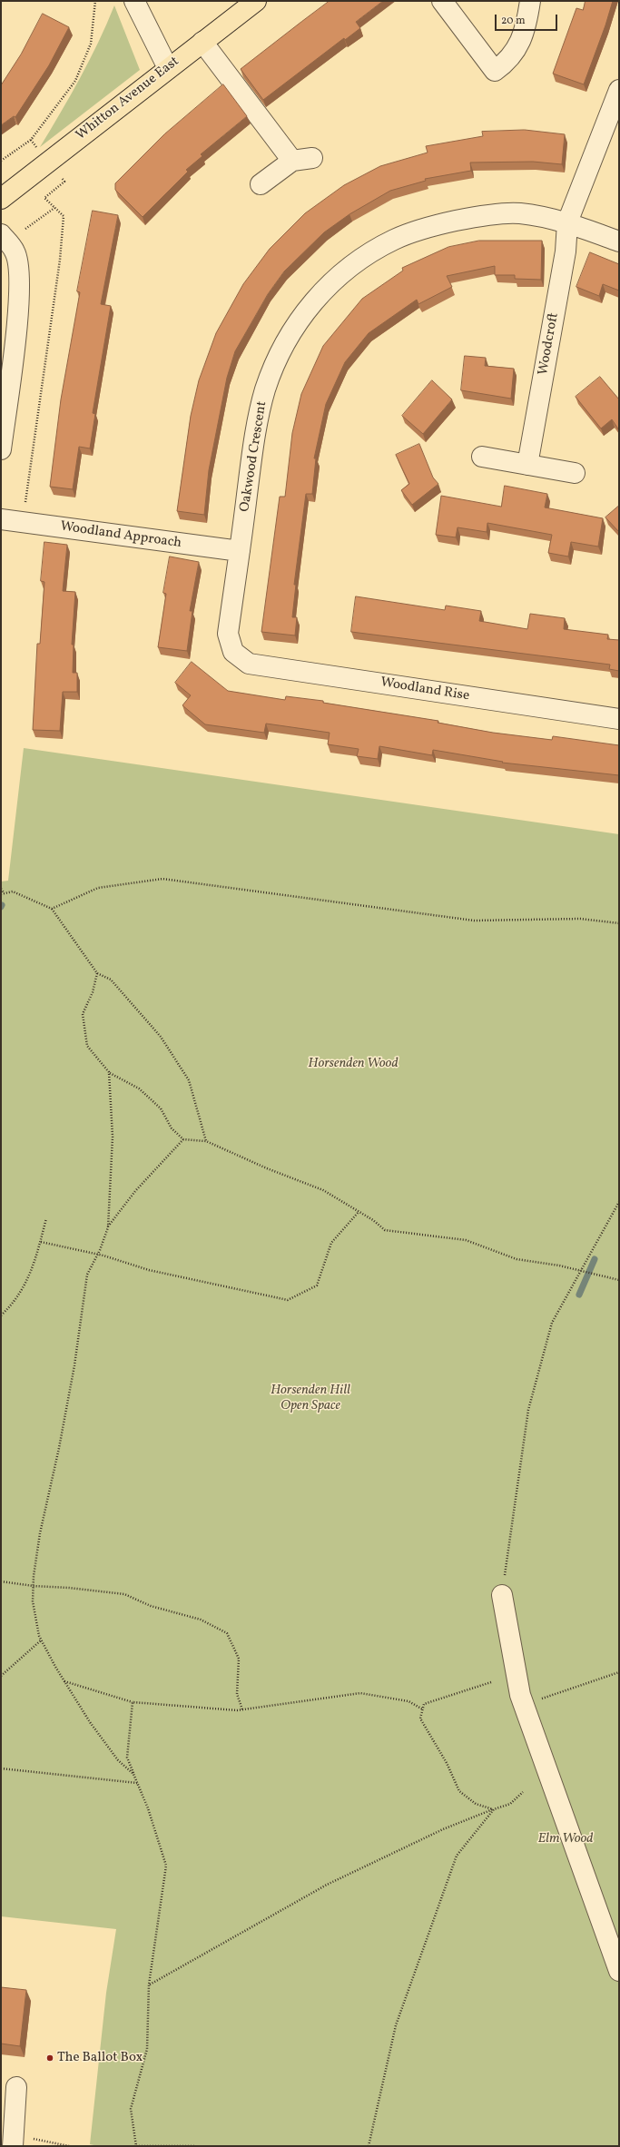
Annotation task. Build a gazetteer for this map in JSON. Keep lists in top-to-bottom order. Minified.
{"streets":{"main road":["Whitton Avenue East"],"street":["Woodcroft","Oakwood Crescent","Woodland Approach","Woodland Rise"]},"crossings":[["Woodcroft","Oakwood Crescent"],["Oakwood Crescent","Woodland Approach"],["Oakwood Crescent","Woodland Rise"]],"parks":["Horsenden Wood","Horsenden Hill Open Space","Elm Wood"],"places":["The Ballot Box"],"scale_bar":"20 m"}
